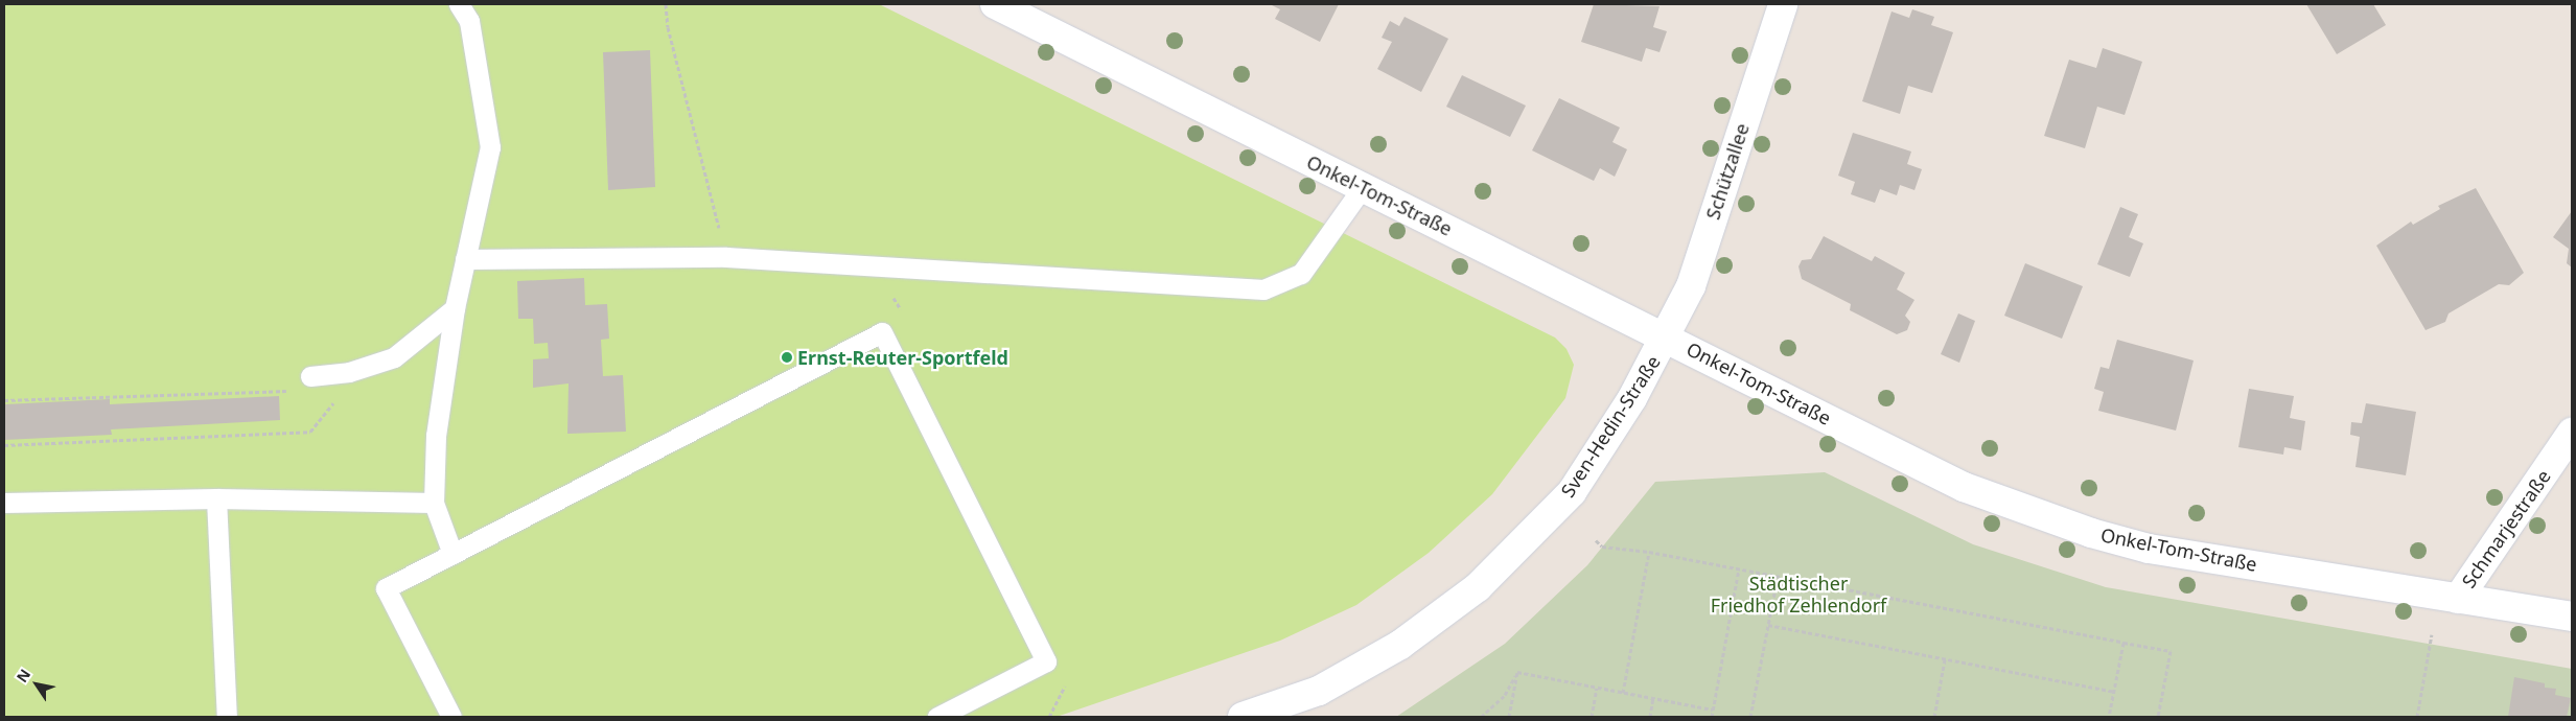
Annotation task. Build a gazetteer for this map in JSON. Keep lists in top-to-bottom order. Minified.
{"streets":{"main road":["Schützallee","Onkel-Tom-Straße","Sven-Hedin-Straße","Schmarjestraße"]},"crossings":[["Schützallee","Onkel-Tom-Straße"],["Schützallee","Sven-Hedin-Straße"],["Onkel-Tom-Straße","Sven-Hedin-Straße"],["Onkel-Tom-Straße","Schmarjestraße"]],"parks":["Städtischer Friedhof Zehlendorf"],"places":["Ernst-Reuter-Sportfeld"],"north":"top left"}
